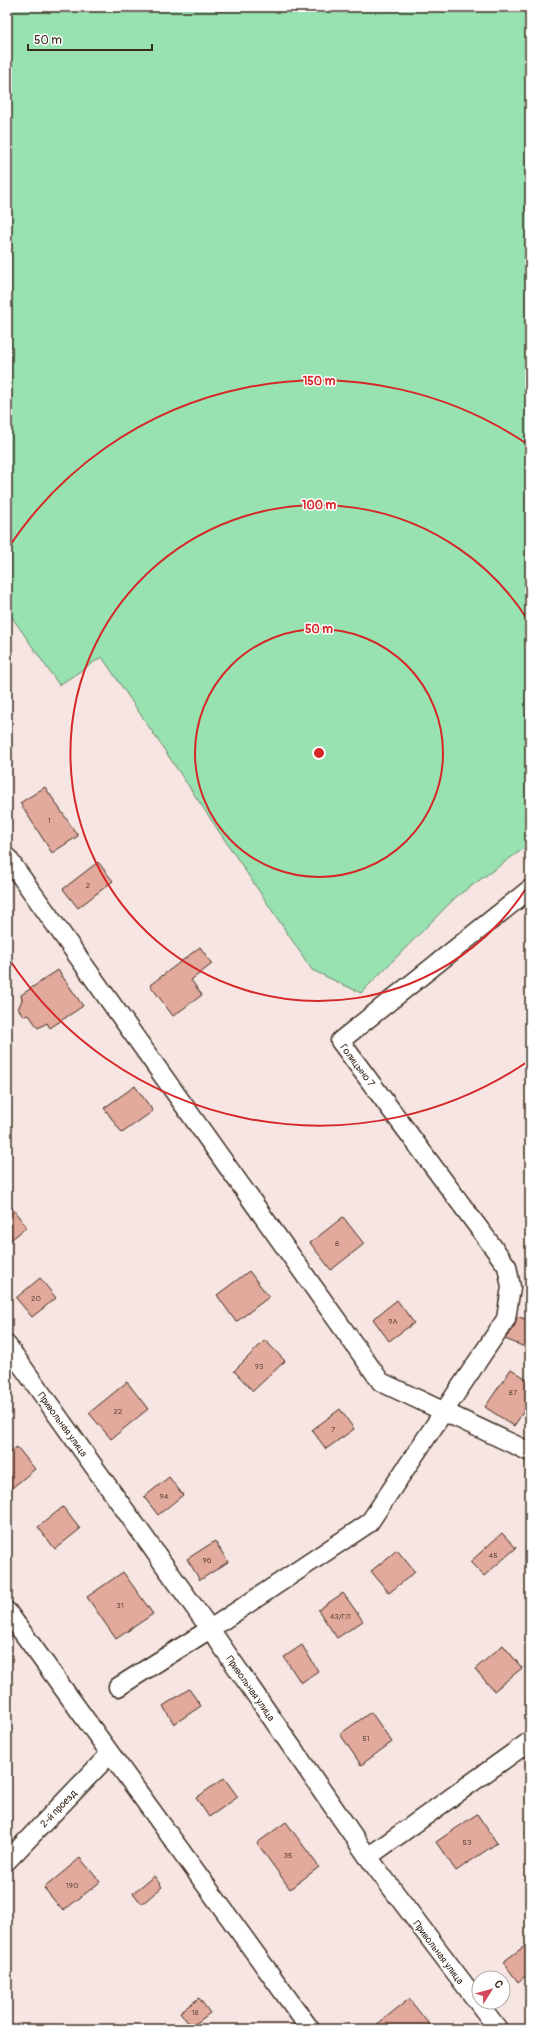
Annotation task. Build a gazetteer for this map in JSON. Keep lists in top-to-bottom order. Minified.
{"streets":{"street":["Голицыно 7","Привольная улица","2-й проезд"]},"house_numbers":["1","2","8","20","9А","93","87","22","7","94","45","96","31","43/ГЛ","51","53","35","190","18"],"scale_bar":"50 m","north":"top right","rings":["150 m","100 m","50 m"]}
